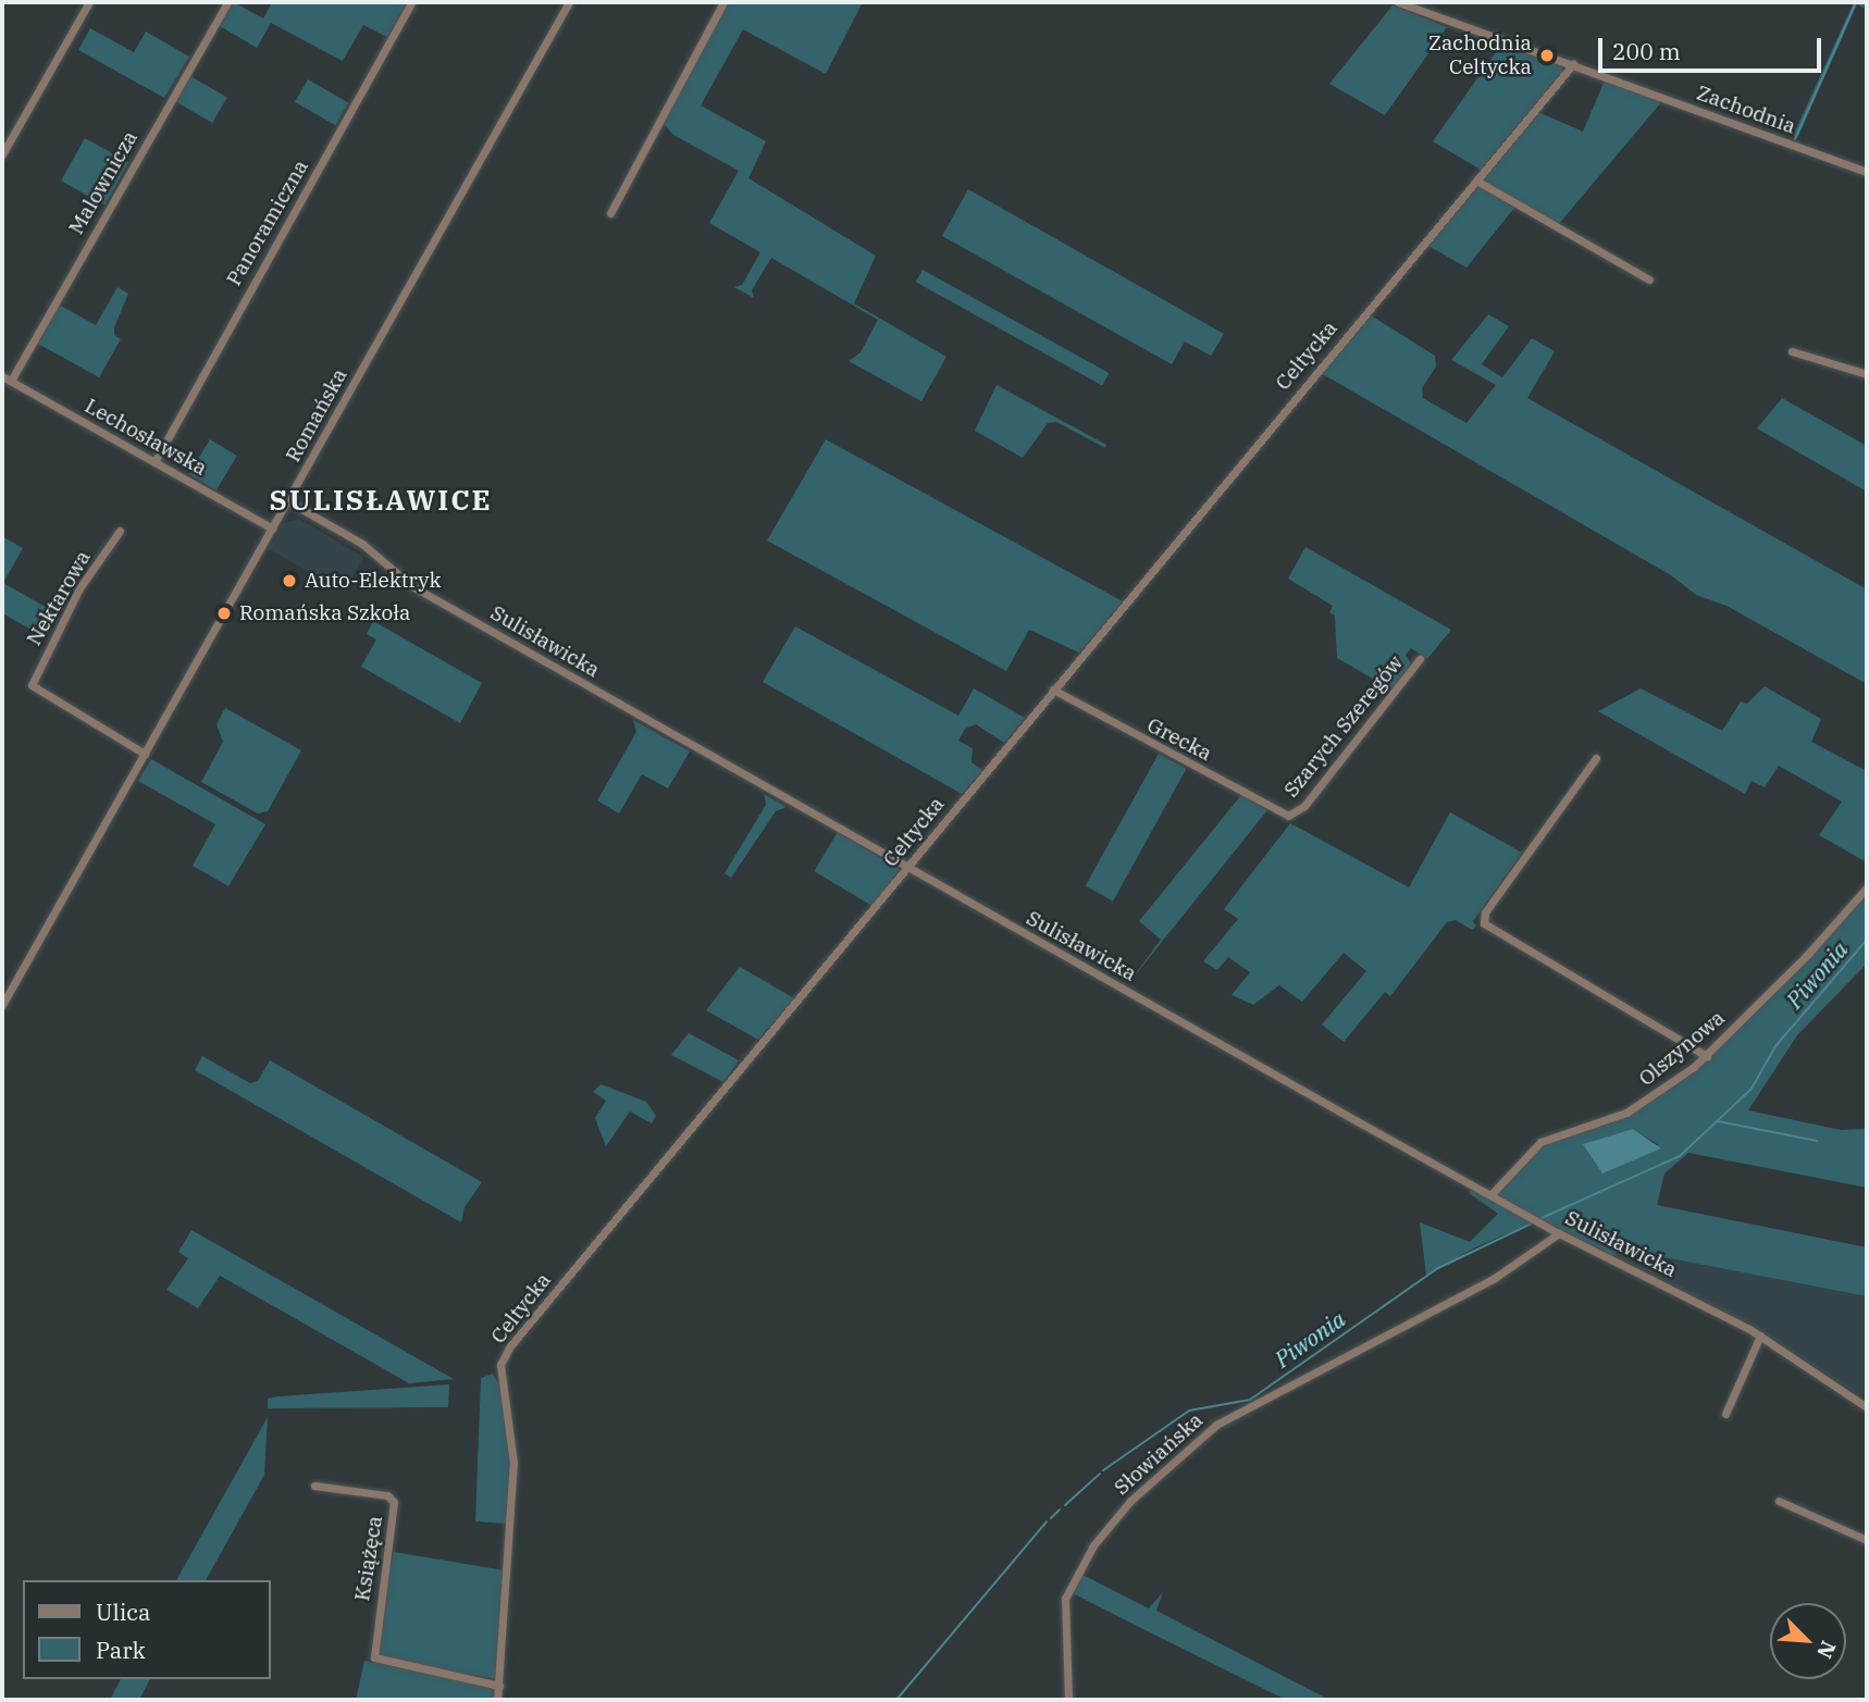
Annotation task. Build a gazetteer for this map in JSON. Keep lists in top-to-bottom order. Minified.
{"streets":{"street":["Zachodnia","Malownicza","Panoramiczna","Celtycka","Romańska","Lechosławska","Nektarowa","Sulisławicka","Szarych Szeregów","Grecka","Olszynowa","Słowiańska","Książęca"]},"crossings":[["Zachodnia","Celtycka"],["Malownicza","Lechosławska"],["Panoramiczna","Lechosławska"],["Celtycka","Sulisławicka"],["Celtycka","Grecka"],["Celtycka","Książęca"],["Romańska","Lechosławska"],["Romańska","Nektarowa"],["Romańska","Sulisławicka"],["Sulisławicka","Olszynowa"],["Sulisławicka","Słowiańska"],["Szarych Szeregów","Grecka"]],"districts":["SULISŁAWICE"],"water":["Piwonia"],"places":["Zachodnia Celtycka","Auto-Elektryk","Romańska Szkoła"],"legend":["Ulica","Park"],"scale_bar":"200 m","north":"bottom right"}
